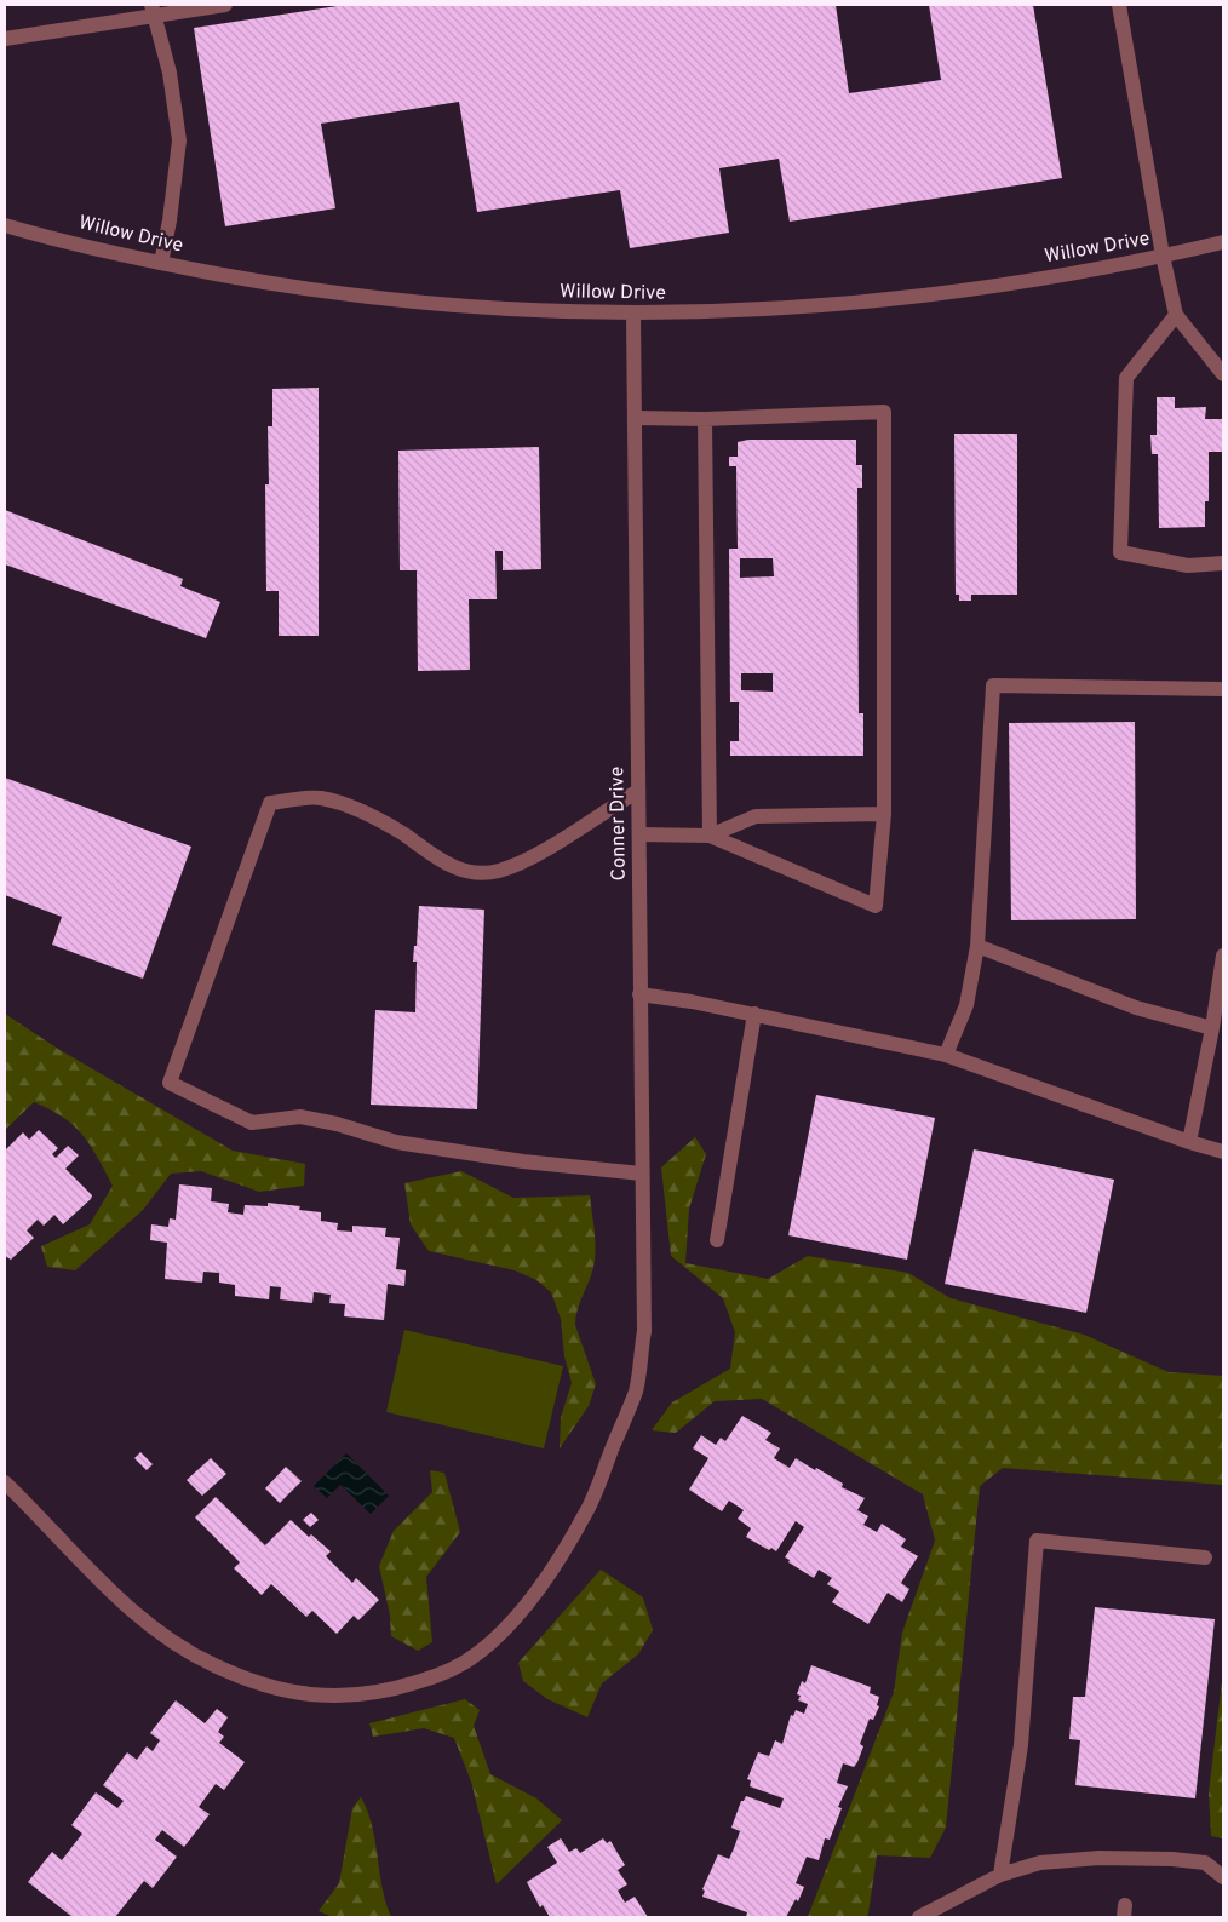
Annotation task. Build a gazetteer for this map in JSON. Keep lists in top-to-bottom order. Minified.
{"streets":{"street":["Willow Drive","Conner Drive"]},"crossings":[["Willow Drive","Conner Drive"]]}
